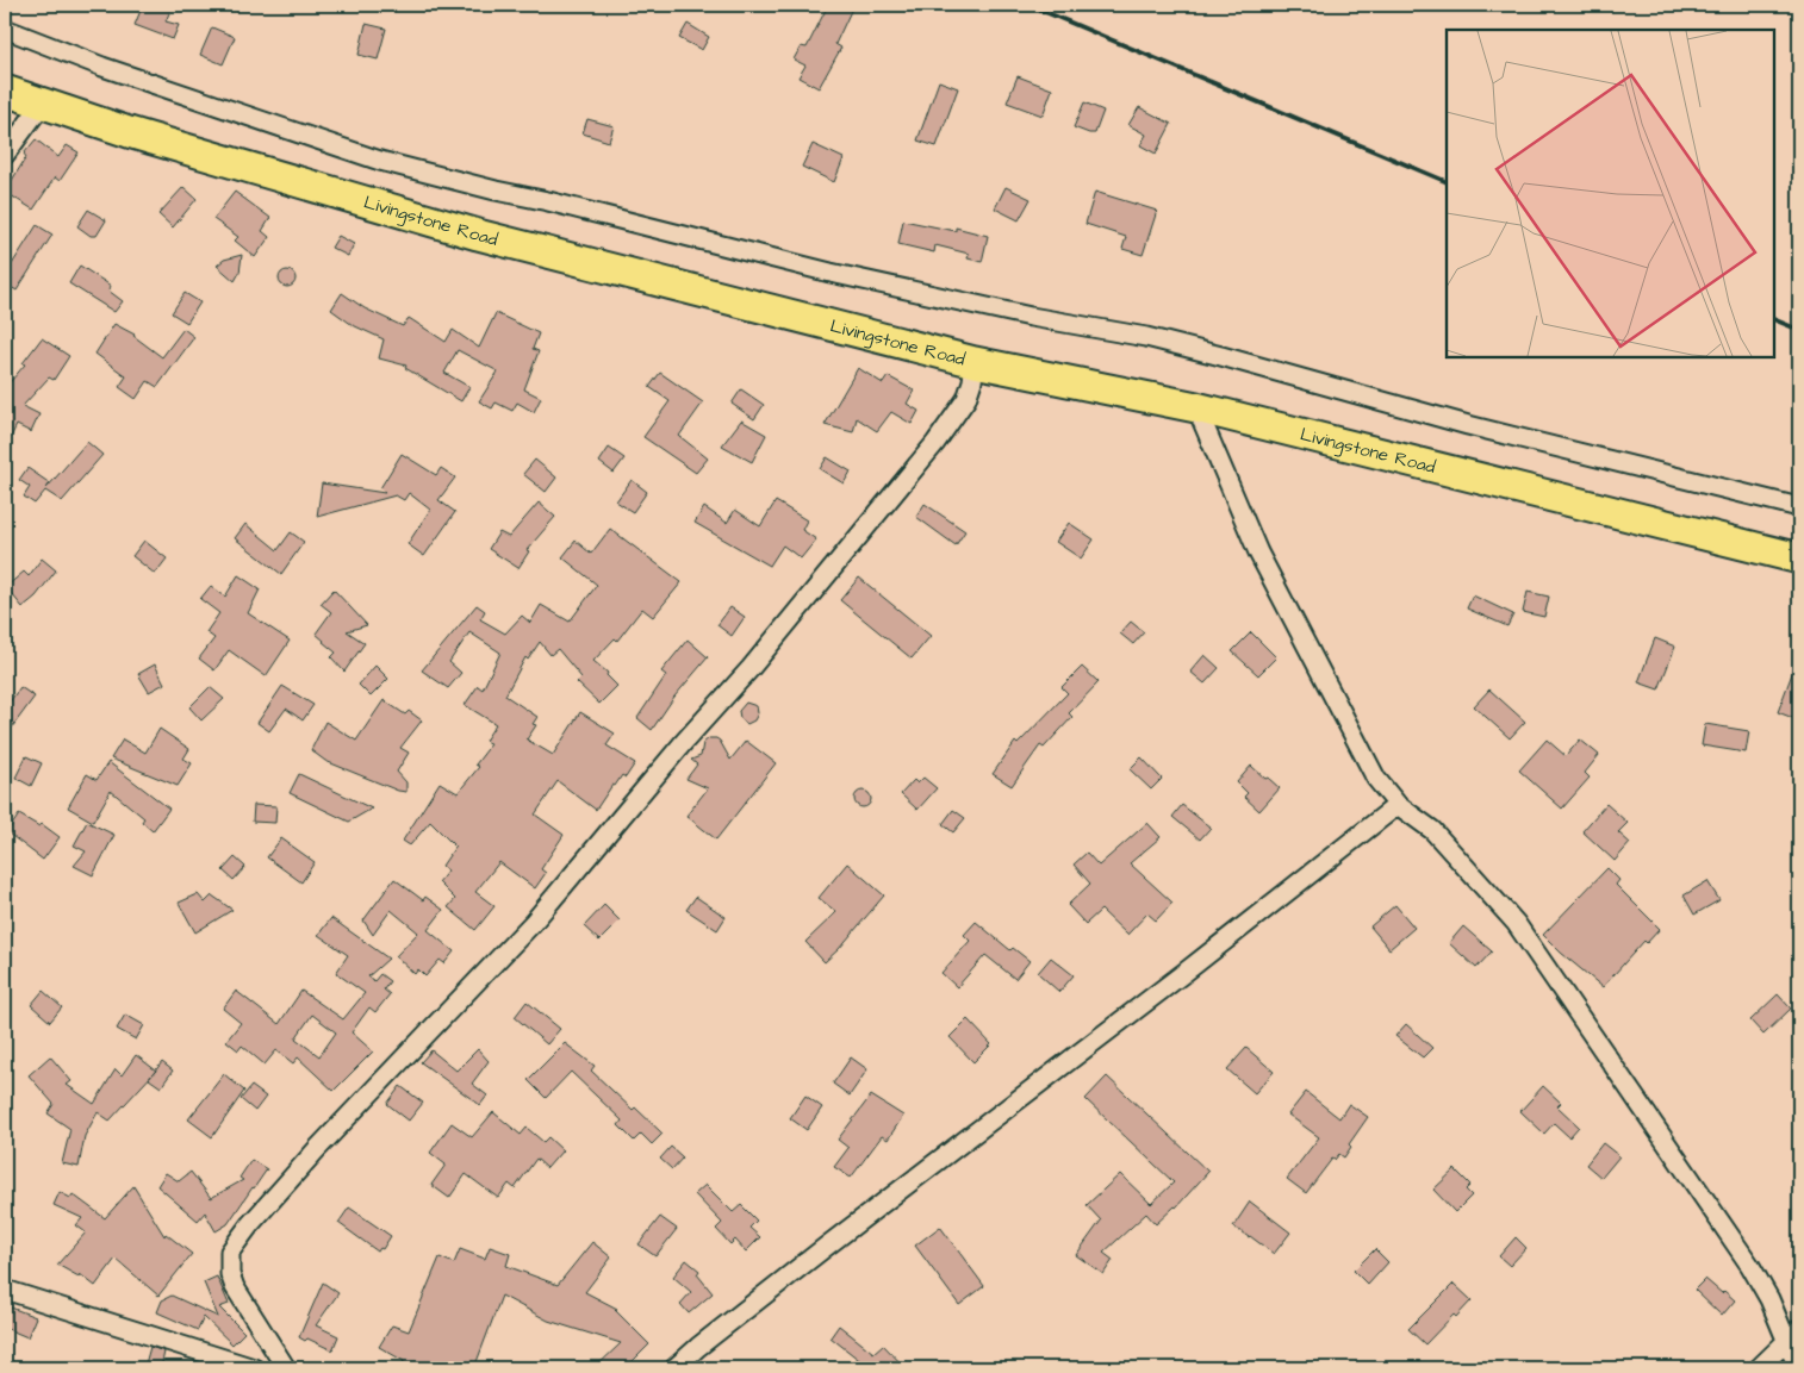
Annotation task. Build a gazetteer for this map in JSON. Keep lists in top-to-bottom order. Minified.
{"streets":{"highway":["Livingstone Road"]}}
